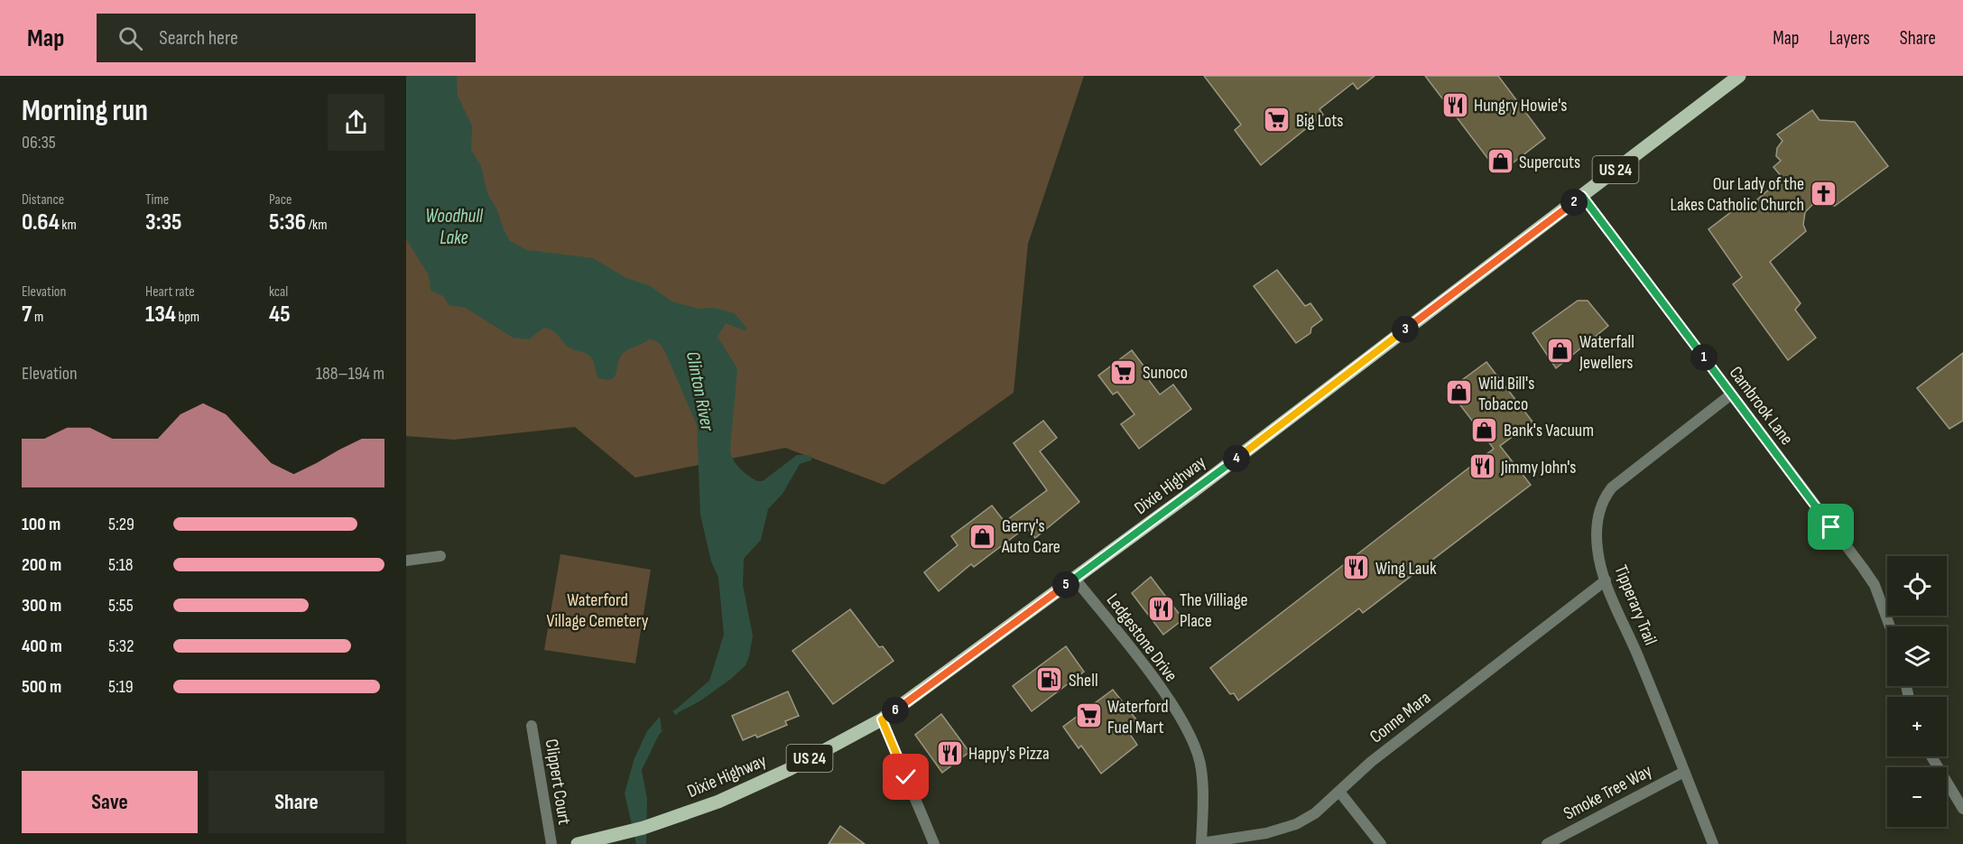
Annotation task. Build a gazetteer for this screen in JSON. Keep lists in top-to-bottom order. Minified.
{"streets":{"main road":["US 24","Dixie Highway"],"street":["Cambrook Lane","Tipperary Trail","Ledgestone Drive","Conne Mara","Clippert Court","Smoke Tree Way"]},"crossings":[["Cambrook Lane","Dixie Highway"],["Cambrook Lane","Tipperary Trail"],["Dixie Highway","Ledgestone Drive"],["Tipperary Trail","Conne Mara"],["Tipperary Trail","Smoke Tree Way"],["Ledgestone Drive","Conne Mara"]],"water":["Woodhull Lake","Clinton River"],"parks":["Waterford Village Cemetery"],"places":{"restaurant":["Hungry Howie's","Jimmy John's","Wing Lauk","The Villiage Place","Happy's Pizza"],"supermarket":["Big Lots","Sunoco","Waterford Fuel Mart"],"shop":["Supercuts","Waterfall Jewellers","Wild Bill's Tobacco","Bank's Vacuum","Gerry's Auto Care"],"church":["Our Lady of the Lakes Catholic Church"],"fuel station":["Shell"]},"page":{"header":"Map","search":"Search here","nav":["Map","Layers","Share"],"heading":["Morning run","06:35"],"stats":[["Distance","0.64 km"],["Time","3:35"],["Pace","5:36 /km"],["Elevation","7 m"],["Heart rate","134 bpm"],["kcal","45"]],"pins":["2","3","1","4","5","6"],"chart":["Elevation","188–194 m"],"list":[{"name":"100 m","note":"5:29"},{"name":"200 m","note":"5:18"},{"name":"300 m","note":"5:55"},{"name":"400 m","note":"5:32"},{"name":"500 m","note":"5:19"}],"map_buttons":["+","−"],"buttons":["Save","Share"]}}
